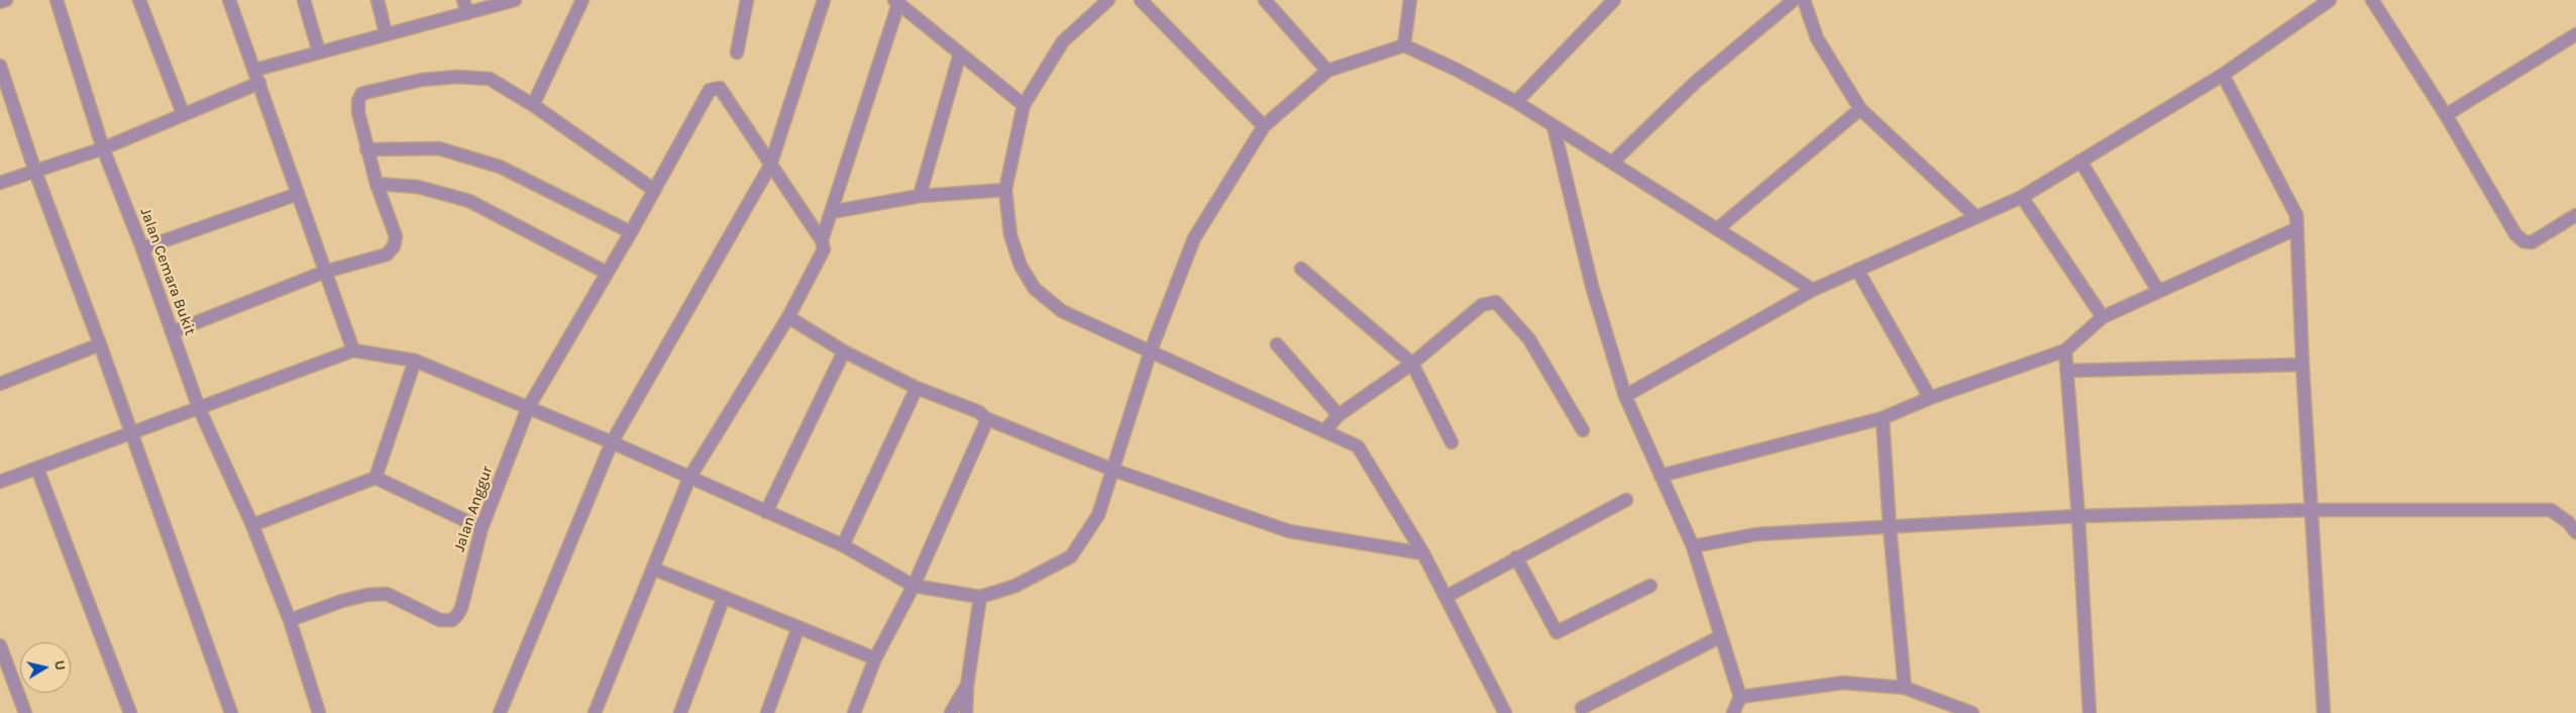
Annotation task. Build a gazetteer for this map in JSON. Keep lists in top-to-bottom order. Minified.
{"streets":{"street":["Jalan Cemara Bukit","Jalan Anggur"]},"crossings":[["Jalan Cemara Bukit","Jalan Anggur"]],"north":"right"}
